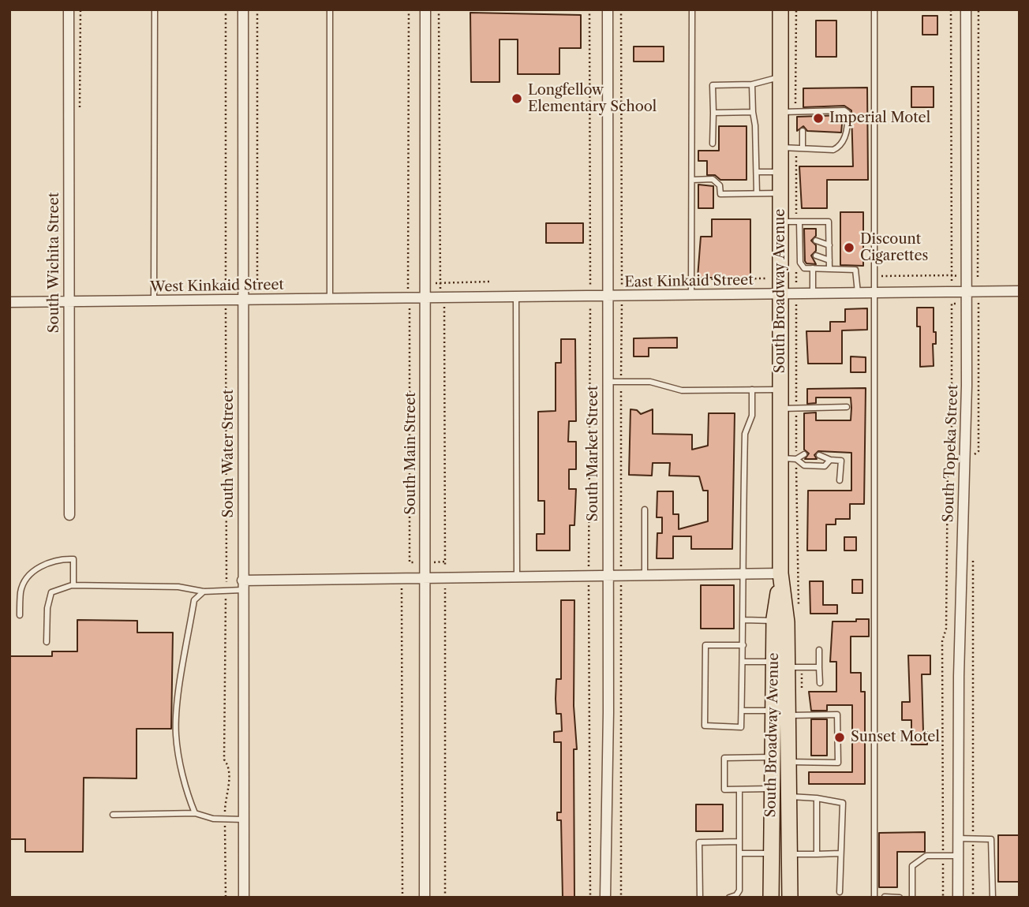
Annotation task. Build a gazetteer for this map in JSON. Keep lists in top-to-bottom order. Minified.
{"streets":{"main road":["South Broadway Avenue"],"street":["South Wichita Street","East Kinkaid Street","West Kinkaid Street","South Water Street","South Main Street","South Market Street","South Topeka Street"]},"crossings":[["South Wichita Street","West Kinkaid Street"],["East Kinkaid Street","West Kinkaid Street"],["East Kinkaid Street","South Broadway Avenue"],["East Kinkaid Street","South Main Street"],["East Kinkaid Street","South Market Street"],["East Kinkaid Street","South Topeka Street"],["West Kinkaid Street","South Water Street"],["West Kinkaid Street","South Main Street"]],"places":["Longfellow Elementary School","Imperial Motel","Discount Cigarettes","Sunset Motel"]}
